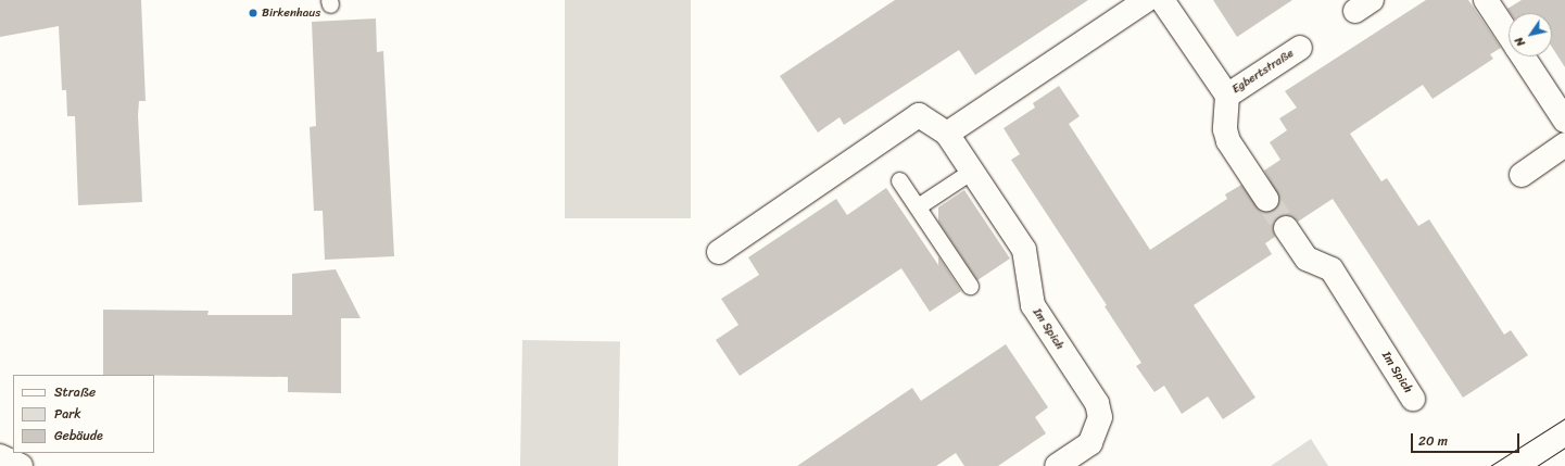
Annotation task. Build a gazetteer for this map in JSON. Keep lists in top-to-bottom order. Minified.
{"streets":{"street":["Egbertstraße","Im Spich"]},"places":["Birkenhaus"],"legend":["Straße","Park","Gebäude"],"scale_bar":"20 m","north":"bottom left"}
